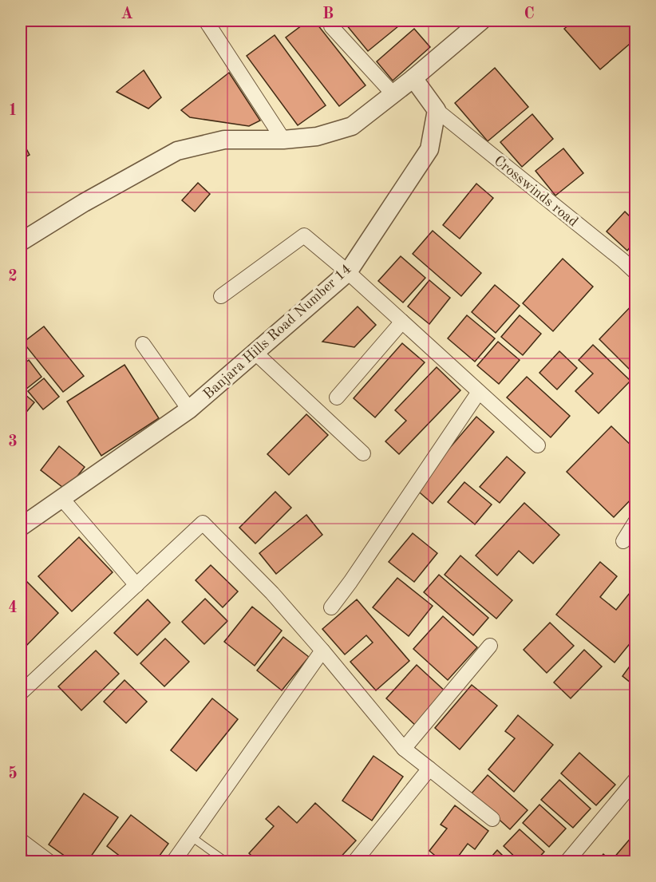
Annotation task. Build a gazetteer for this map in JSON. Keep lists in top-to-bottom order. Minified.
{"streets":{"street":["Crosswinds road","Banjara Hills Road Number 14"]},"crossings":[["Crosswinds road","Banjara Hills Road Number 14"]],"grid":{"columns":["A","B","C"],"rows":["1","2","3","4","5"]}}
